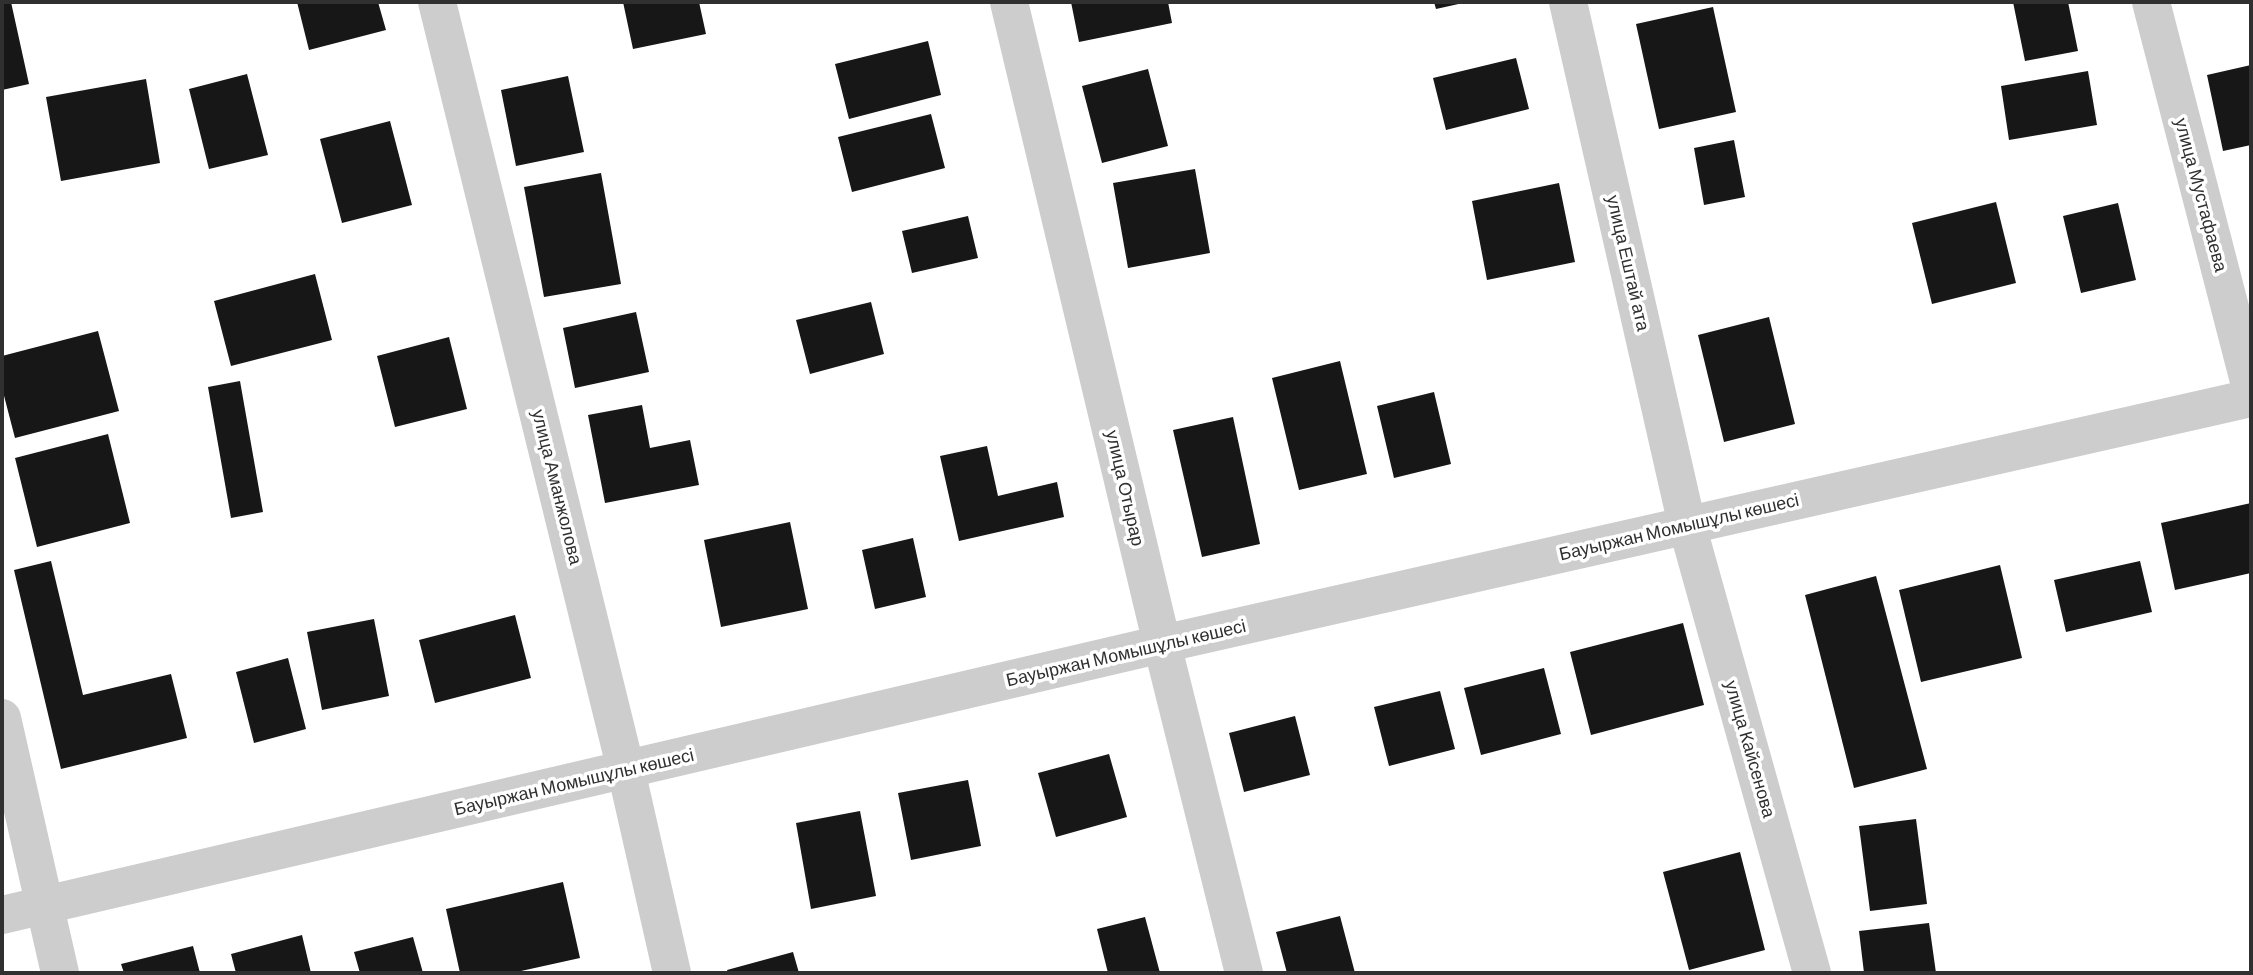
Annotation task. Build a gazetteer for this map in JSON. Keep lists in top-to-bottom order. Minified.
{"streets":{"street":["улица Мустафаева","улица Ештай ата","улица Аманжолова","улица Отырар","Бауыржан Момышұлы көшесі","улица Кайсенова"]},"crossings":[["улица Ештай ата","Бауыржан Момышұлы көшесі"],["улица Ештай ата","улица Кайсенова"],["улица Аманжолова","Бауыржан Момышұлы көшесі"],["улица Отырар","Бауыржан Момышұлы көшесі"],["Бауыржан Момышұлы көшесі","улица Кайсенова"]]}
